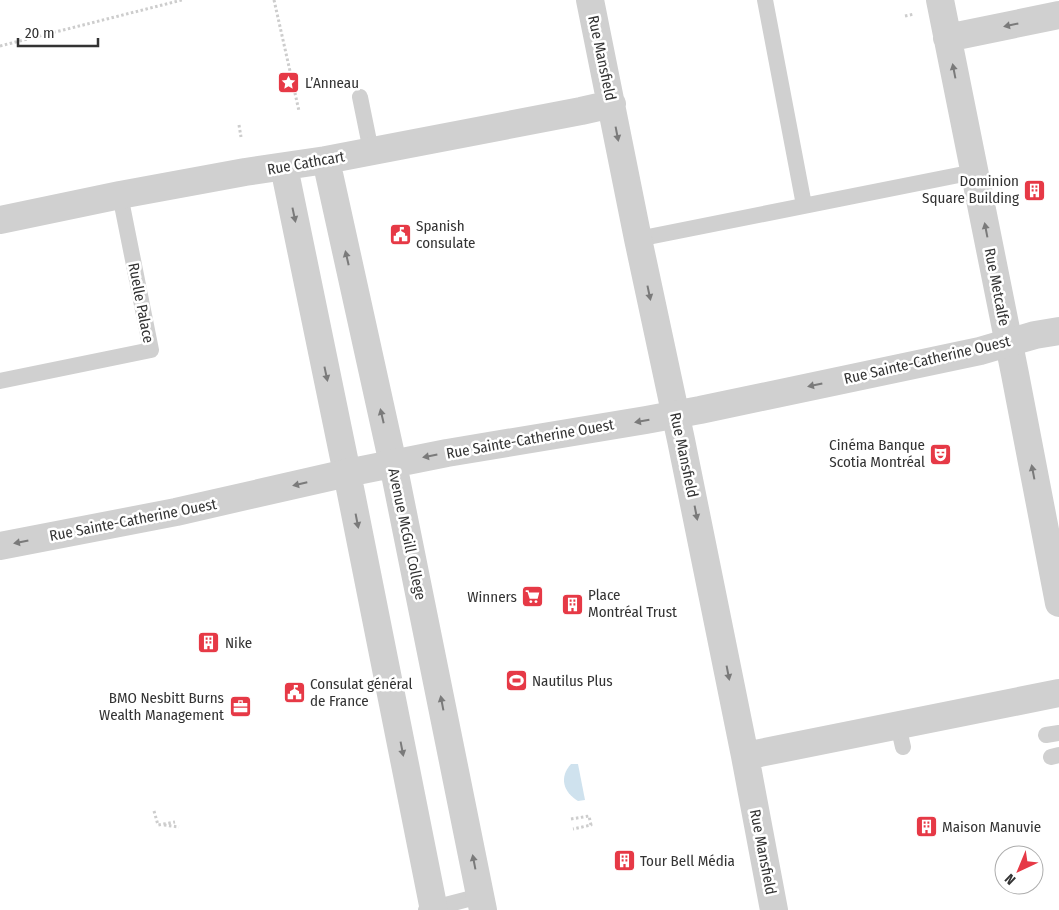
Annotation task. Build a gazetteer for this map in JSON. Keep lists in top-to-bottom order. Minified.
{"streets":{"street":["Rue Mansfield","Rue Cathcart","Rue Metcalfe","Rue Sainte-Catherine Ouest","Avenue McGill College"],"lane":["Ruelle Palace"]},"crossings":[["Rue Mansfield","Rue Cathcart"],["Rue Mansfield","Rue Sainte-Catherine Ouest"],["Rue Cathcart","Ruelle Palace"],["Rue Cathcart","Avenue McGill College"],["Rue Metcalfe","Rue Sainte-Catherine Ouest"],["Rue Sainte-Catherine Ouest","Avenue McGill College"]],"one_way":["Rue Mansfield","Rue Metcalfe","Rue Sainte-Catherine Ouest"],"places":{"place":["L’Anneau"],"building":["Dominion Square Building","Place Montréal Trust","Nike","Maison Manuvie","Tour Bell Média"],"public building":["Spanish consulate","Consulat général de France"],"theatre":["Cinéma Banque Scotia Montréal"],"supermarket":["Winners"],"sports":["Nautilus Plus"],"office":["BMO Nesbitt Burns Wealth Management"]},"scale_bar":"20 m","north":"bottom left"}
